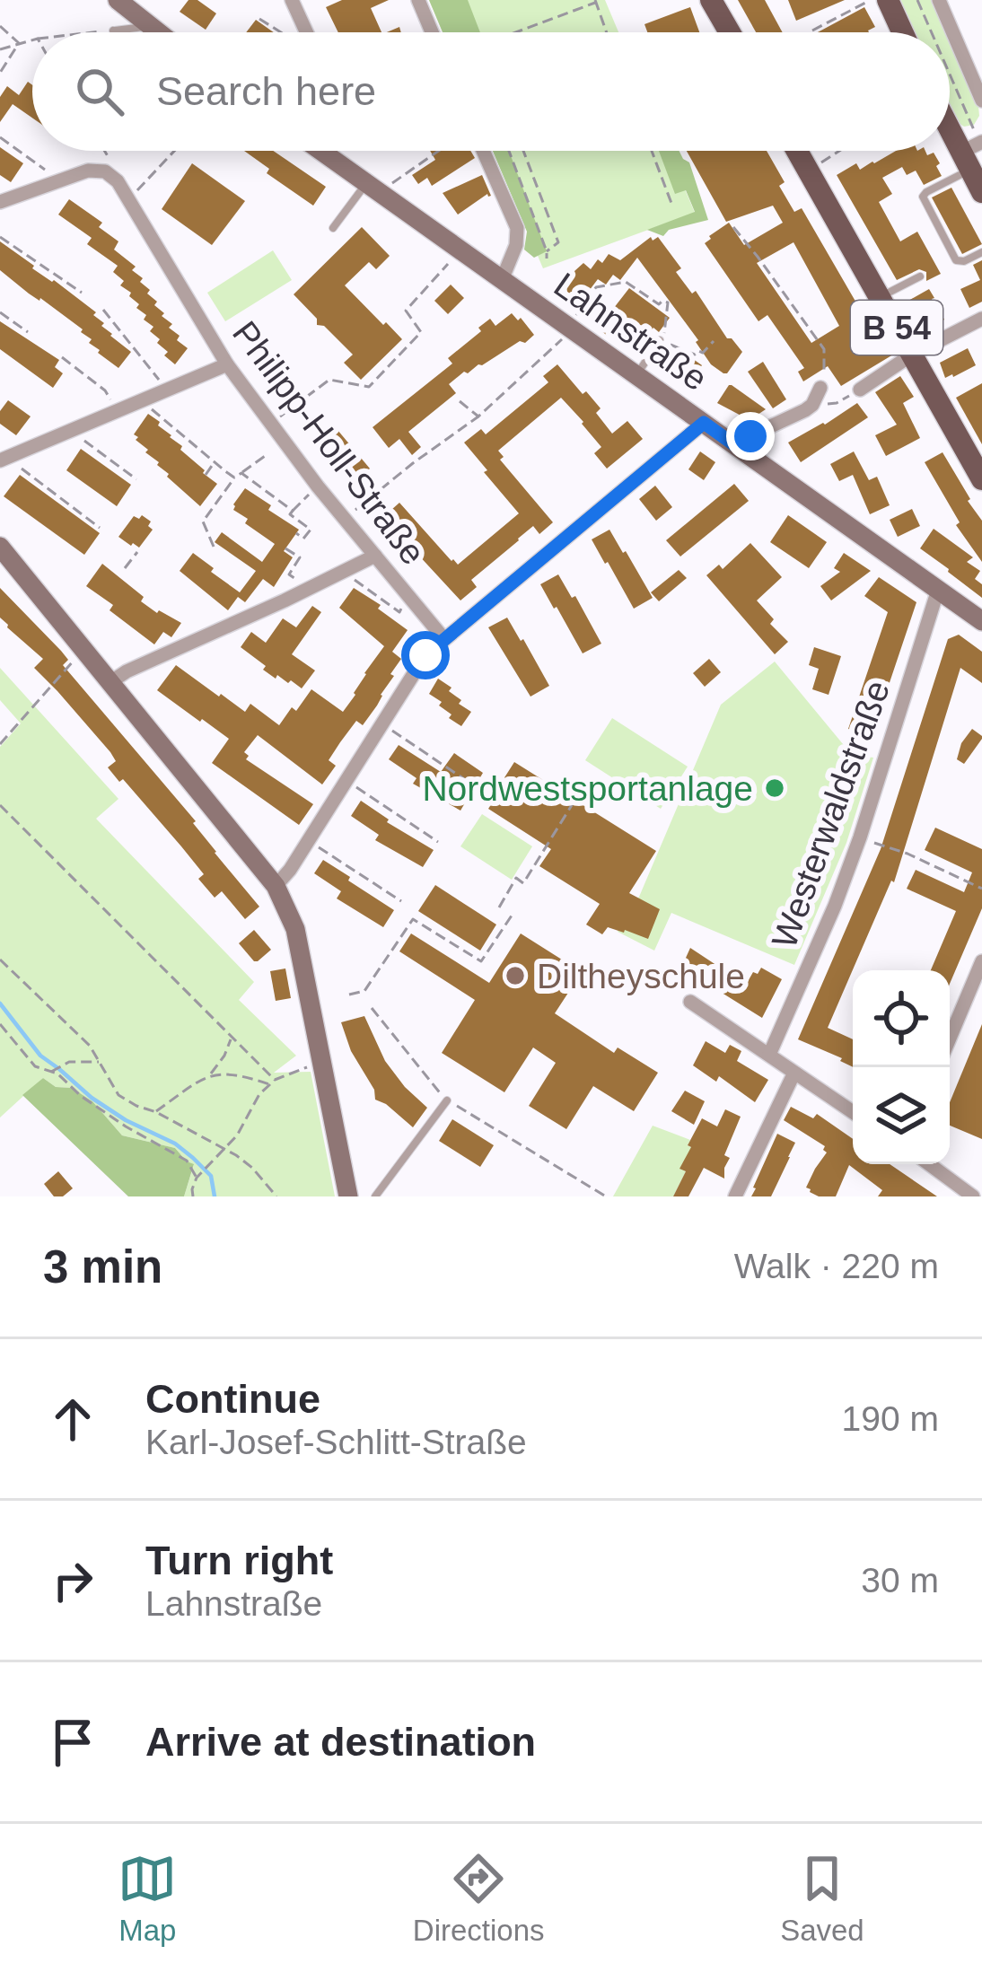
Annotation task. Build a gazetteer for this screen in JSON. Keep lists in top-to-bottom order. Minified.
{"streets":{"main road":["B 54"],"street":["Lahnstraße","Philipp-Holl-Straße","Westerwaldstraße"]},"crossings":[["Lahnstraße","Westerwaldstraße"]],"places":["Nordwestsportanlage","Diltheyschule"],"page":{"search":"Search here","heading":["3 min","Walk · 220 m"],"list":[["Continue","Karl-Josef-Schlitt-Straße","190 m"],["Turn right","Lahnstraße","30 m"],"Arrive at destination"],"nav":["Map","Directions","Saved"]}}
